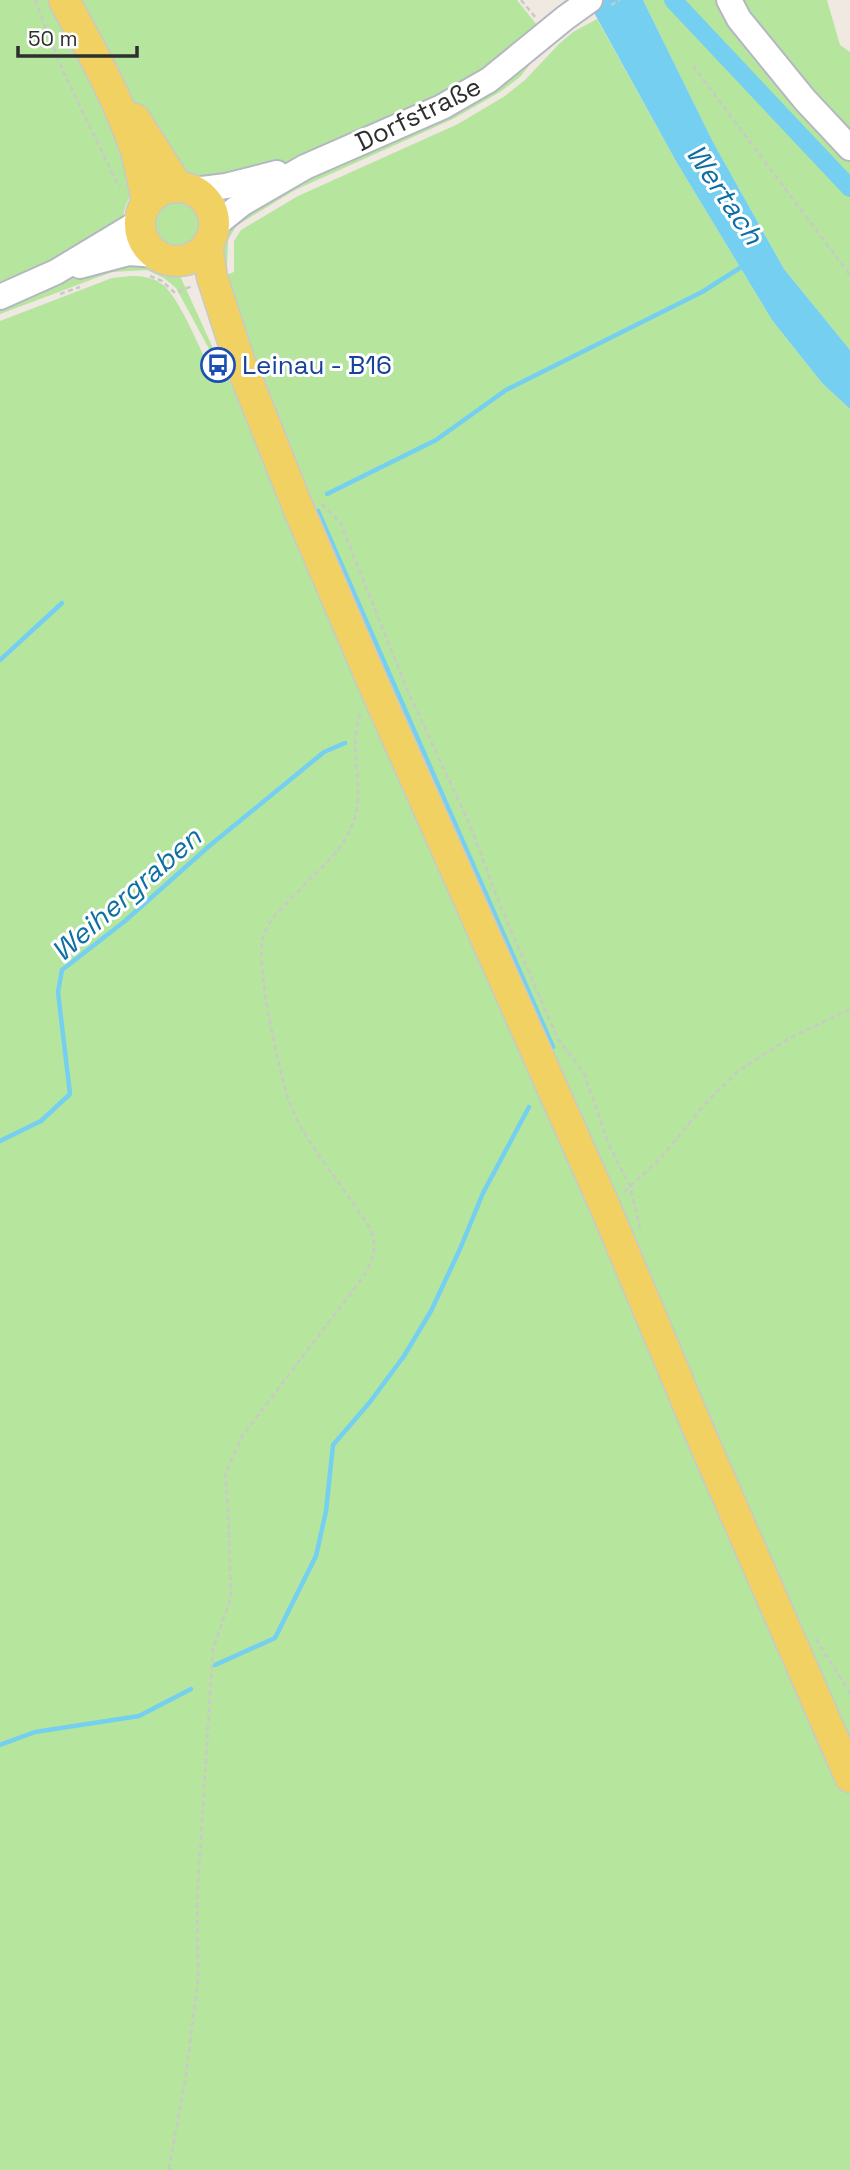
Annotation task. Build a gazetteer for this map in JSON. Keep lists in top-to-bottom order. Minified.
{"streets":{"street":["Dorfstraße"]},"water":["Wertach","Weihergraben"],"places":{"bus stop":["Leinau - B16"]},"scale_bar":"50 m"}
